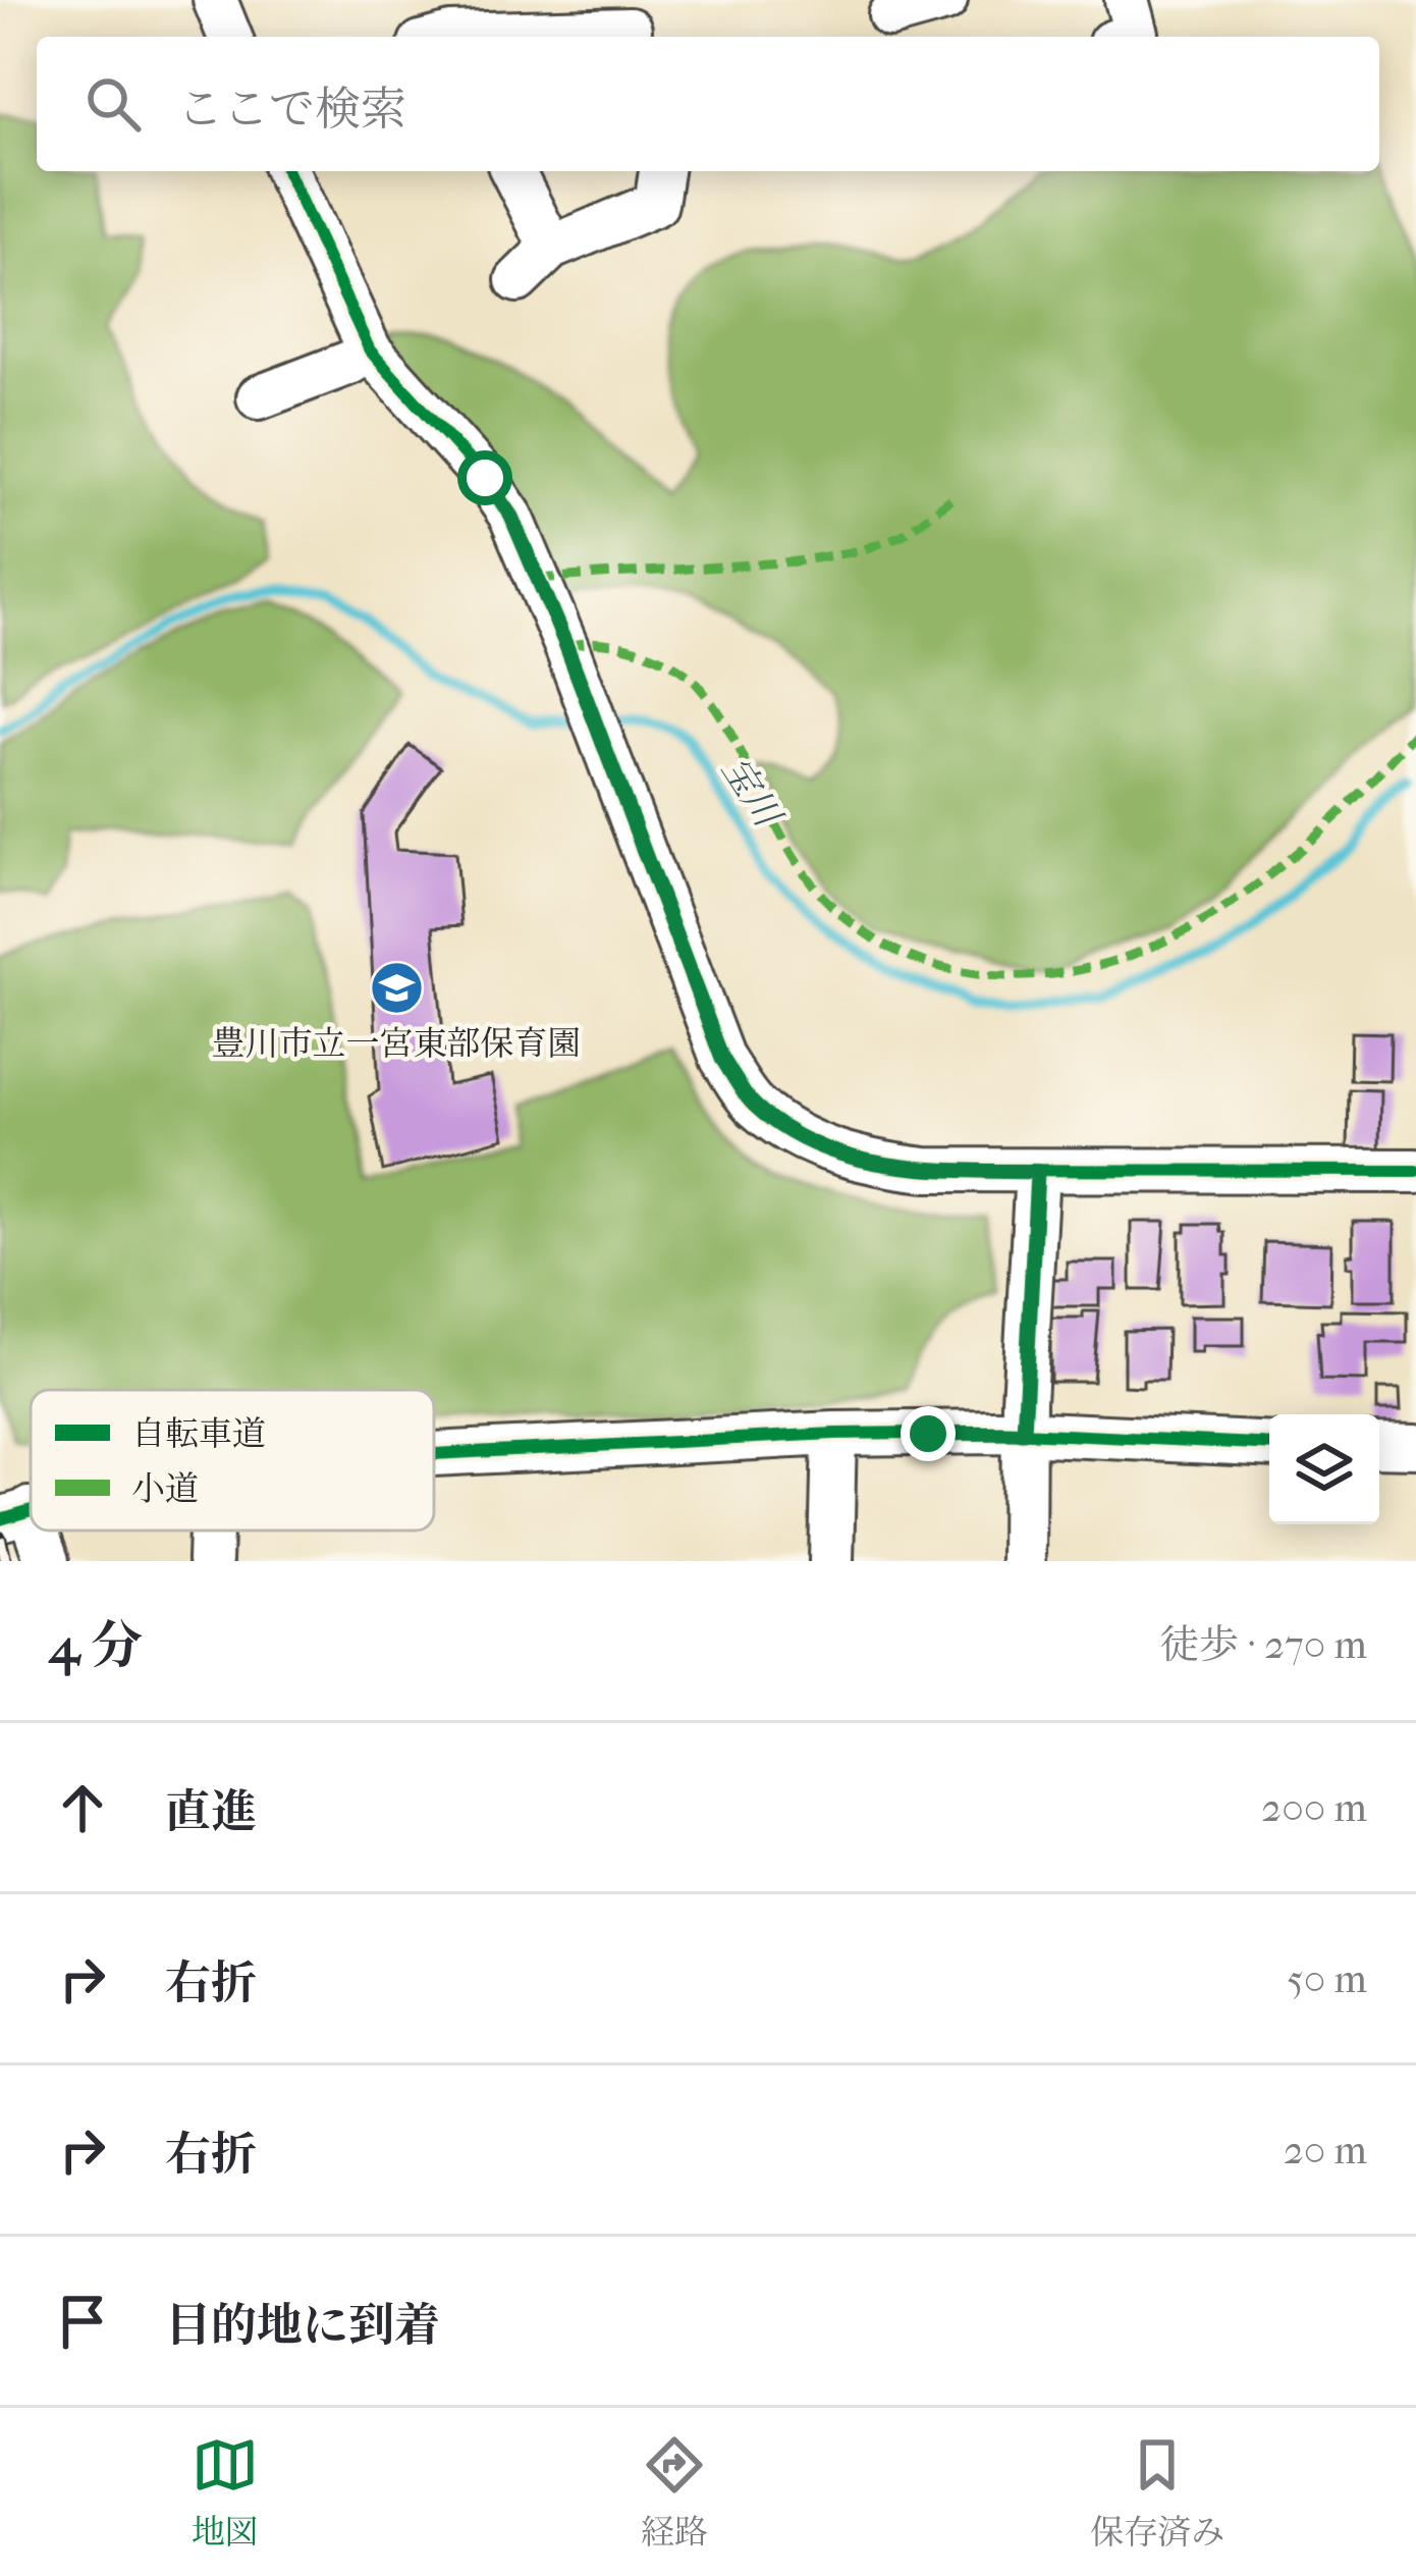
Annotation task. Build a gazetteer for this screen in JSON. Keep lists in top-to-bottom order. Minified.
{"water":["宝川"],"places":{"school or university":["豊川市立一宮東部保育園"]},"legend":["自転車道","小道"],"page":{"search":"ここで検索","heading":["4 分","徒歩 · 270 m"],"list":[["直進","200 m"],["右折","50 m"],["右折","20 m"],"目的地に到着"],"nav":["地図","経路","保存済み"]}}
